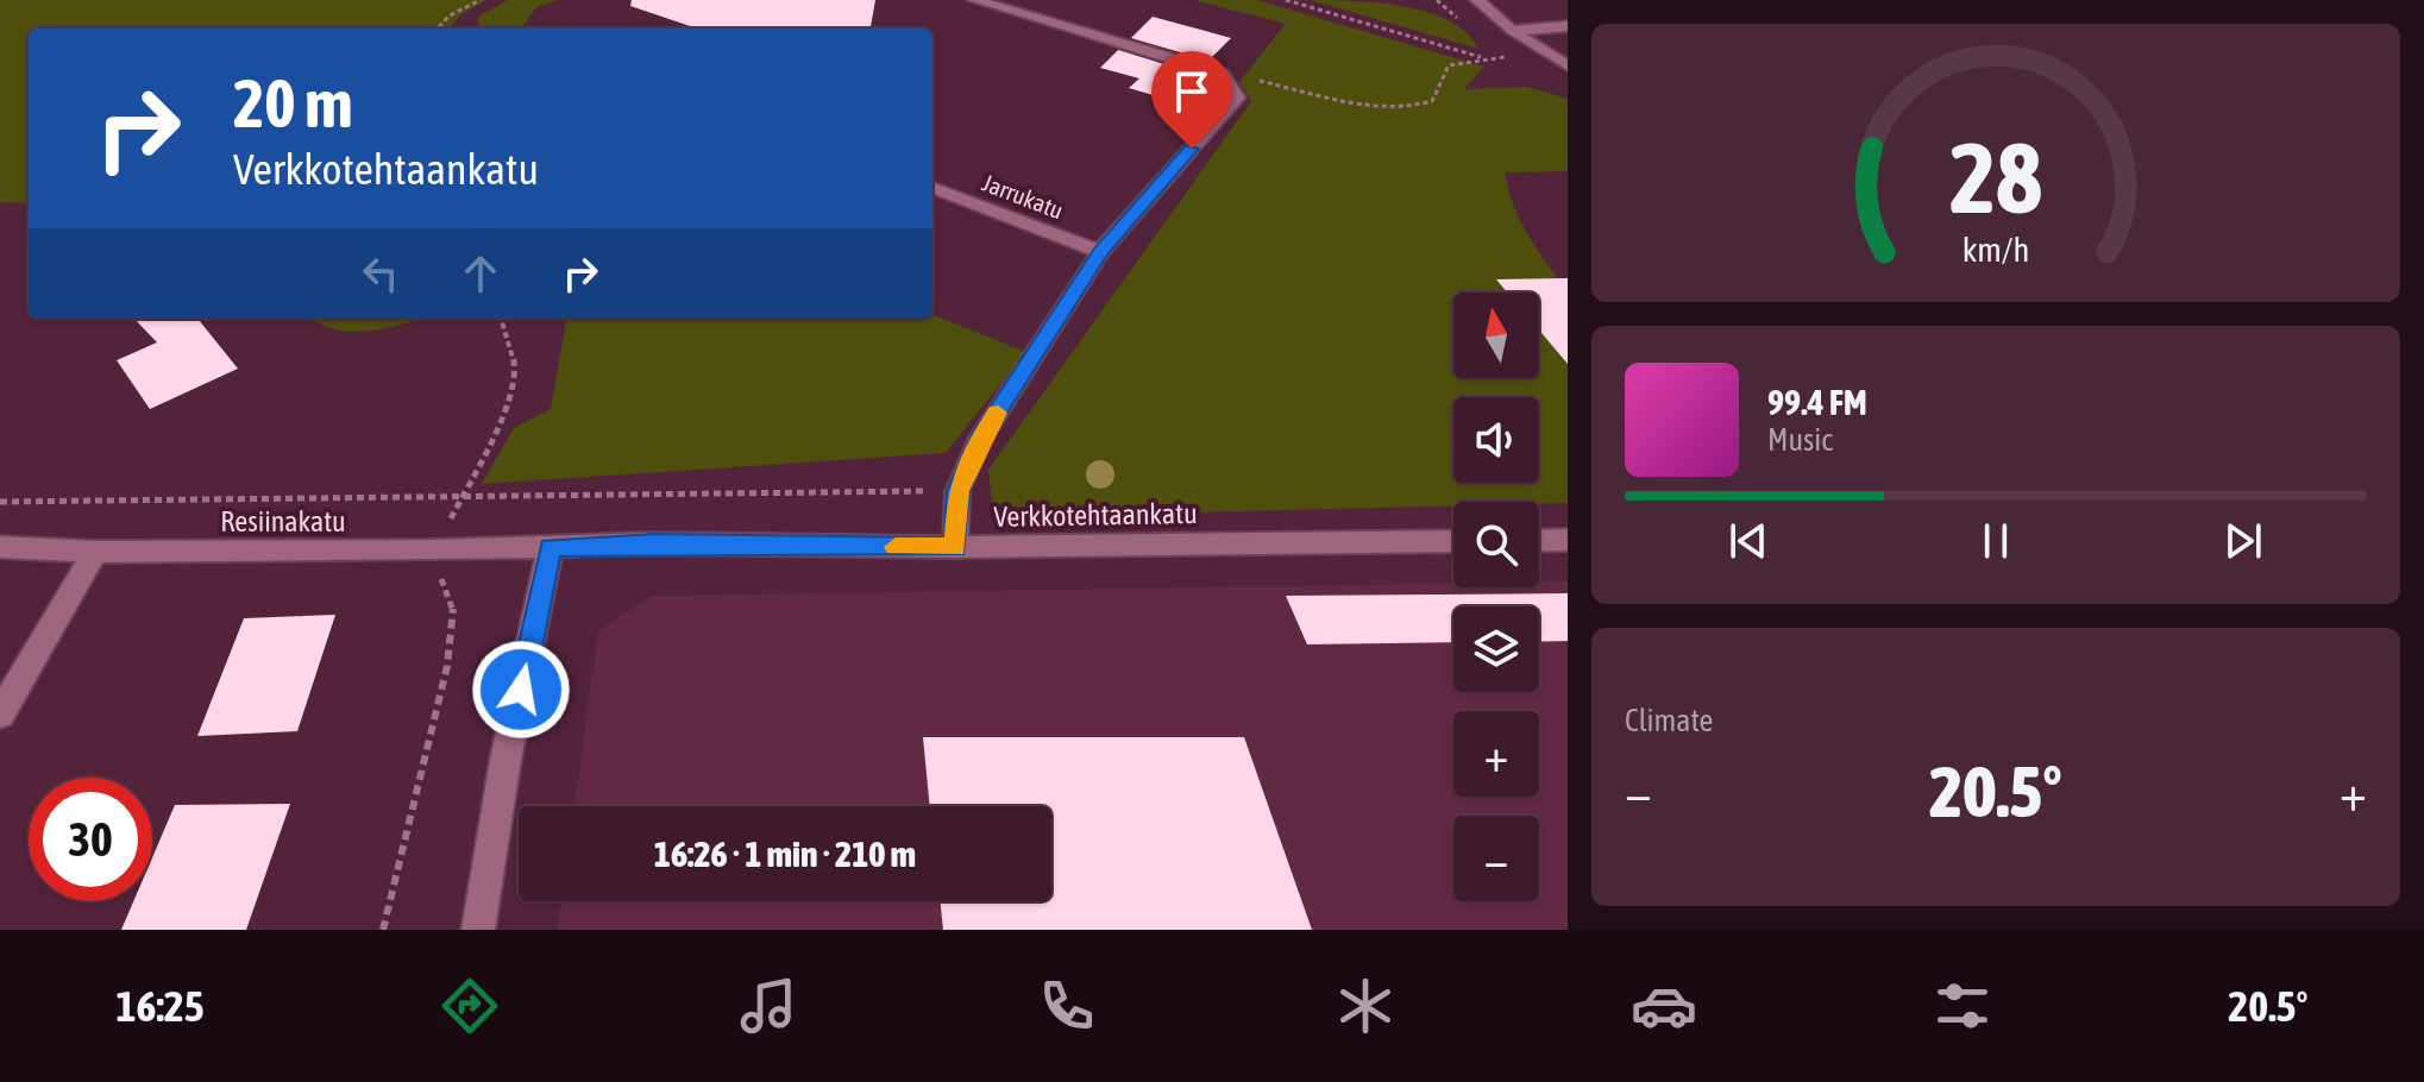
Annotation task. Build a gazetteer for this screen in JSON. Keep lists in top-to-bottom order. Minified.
{"streets":{"street":["Jarrukatu","Verkkotehtaankatu","Resiinakatu"]},"crossings":[["Verkkotehtaankatu","Resiinakatu"]],"north":"top","page":{"turn":["20 m","Verkkotehtaankatu"],"map_buttons":["+","−"],"song":["99.4 FM","Music"],"tile":"Climate","heat":["−","20.5°","+"],"limit":"30","trip":"16:26 · 1 min · 210 m","tabs":["16:25","20.5°"],"gauge":["28","km/h"]}}
